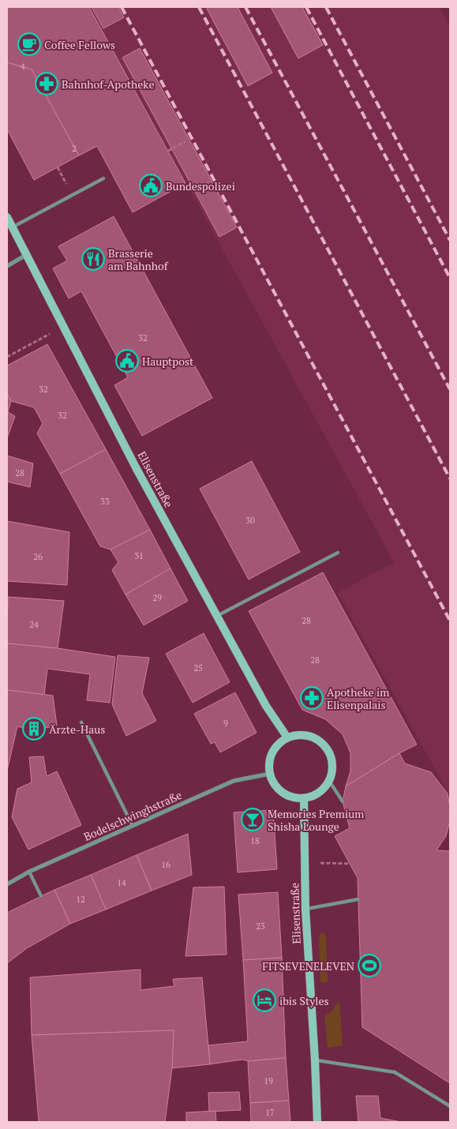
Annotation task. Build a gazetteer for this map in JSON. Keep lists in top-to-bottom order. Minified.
{"streets":{"street":["Elisenstraße","Bodelschwinghstraße"]},"crossings":[["Elisenstraße","Bodelschwinghstraße"]],"places":{"cafe":["Coffee Fellows"],"pharmacy":["Bahnhof-Apotheke","Apotheke im Elisenpalais"],"public building":["Bundespolizei","Hauptpost"],"restaurant":["Brasserie am Bahnhof"],"building":["Ärzte-Haus"],"bar":["Memories Premium Shisha Lounge"],"sports":["FITSEVENELEVEN"],"hotel":["ibis Styles"]},"house_numbers":["4","2","32","32","32","28","33","30","31","26","29","28","24","28","25","9","18","16","14","12","23","19","17"]}
